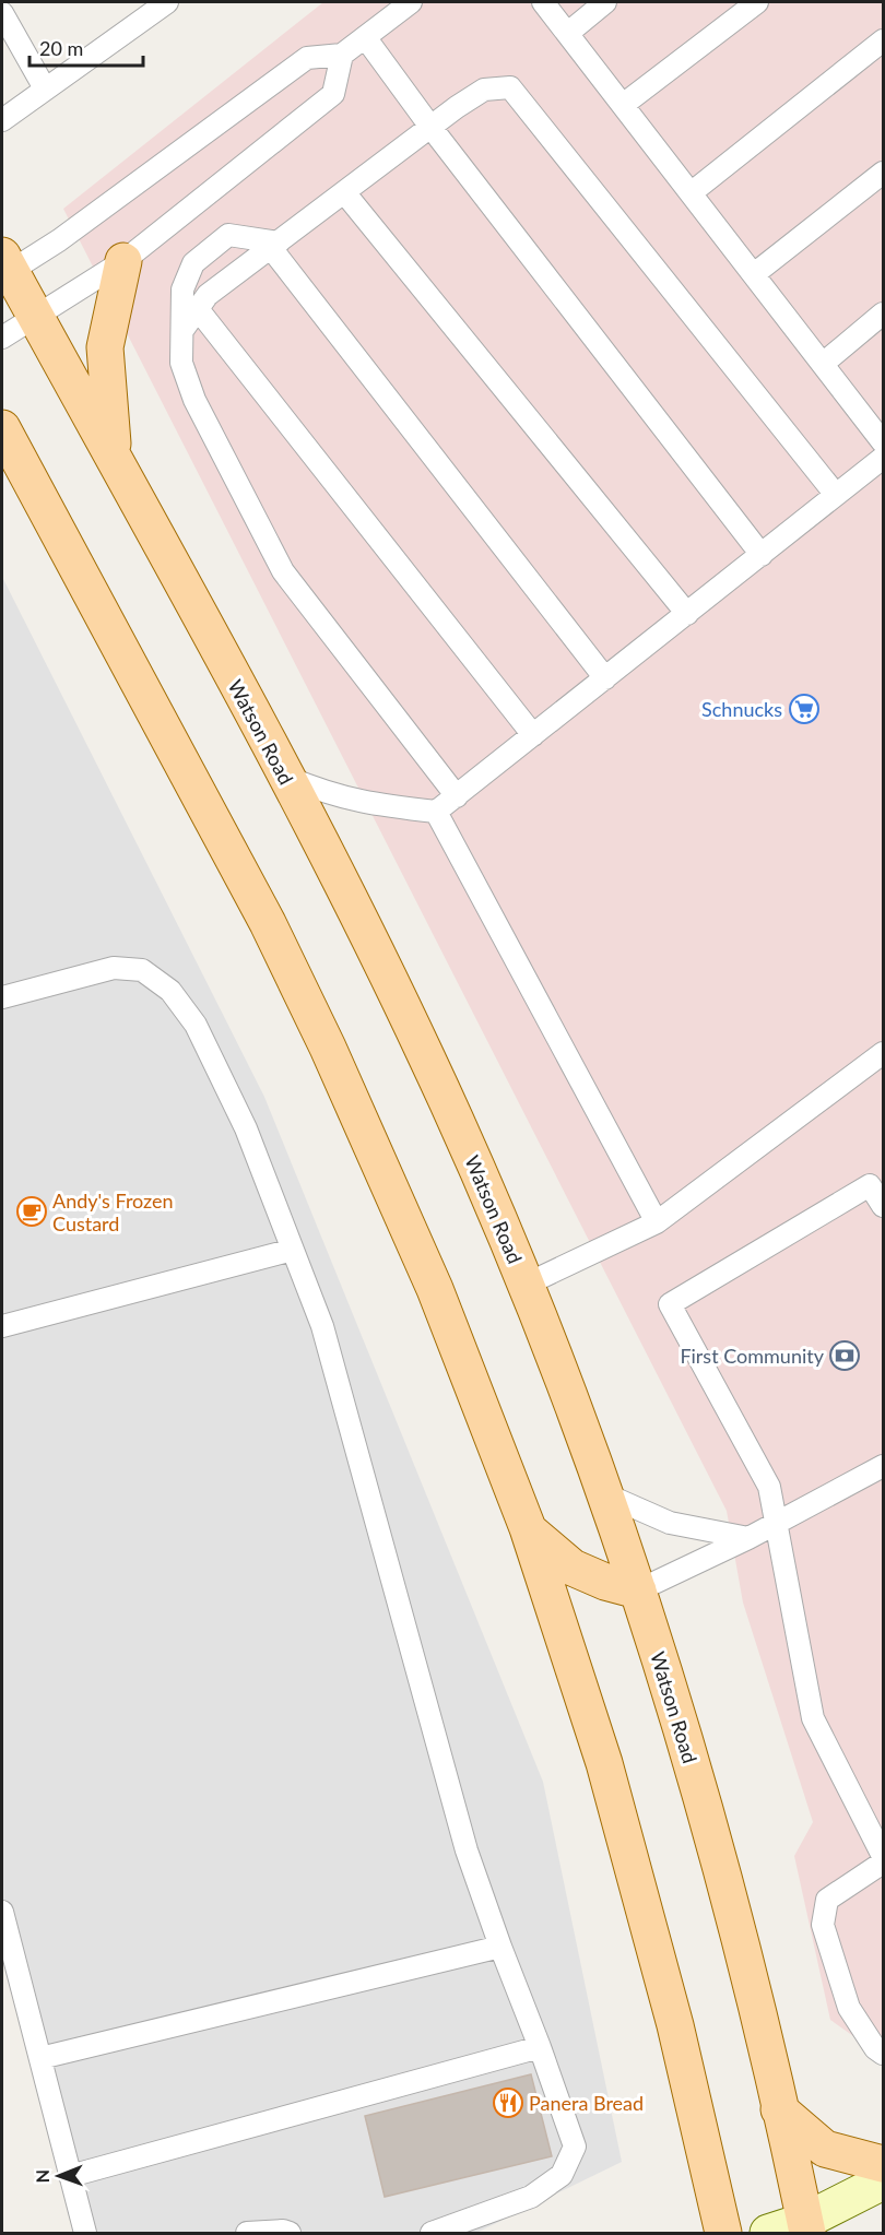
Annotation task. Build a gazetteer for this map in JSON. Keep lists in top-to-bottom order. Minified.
{"streets":{"main road":["Watson Road"]},"places":{"supermarket":["Schnucks"],"cafe":["Andy's Frozen Custard"],"bank":["First Community"],"restaurant":["Panera Bread"]},"scale_bar":"20 m","north":"left"}
